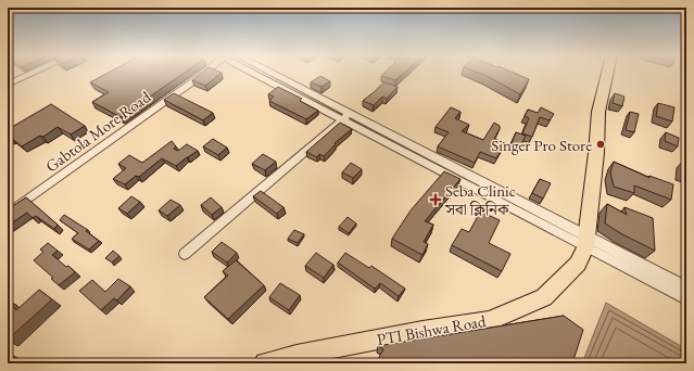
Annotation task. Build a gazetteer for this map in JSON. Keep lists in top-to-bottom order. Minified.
{"streets":{"highway":["PTI Bishwa Road"],"street":["Gabtola More Road"]},"places":{"other":["Singer Pro Store"],"health":["Seba Clinic সবা ক্লিনিক"]}}
